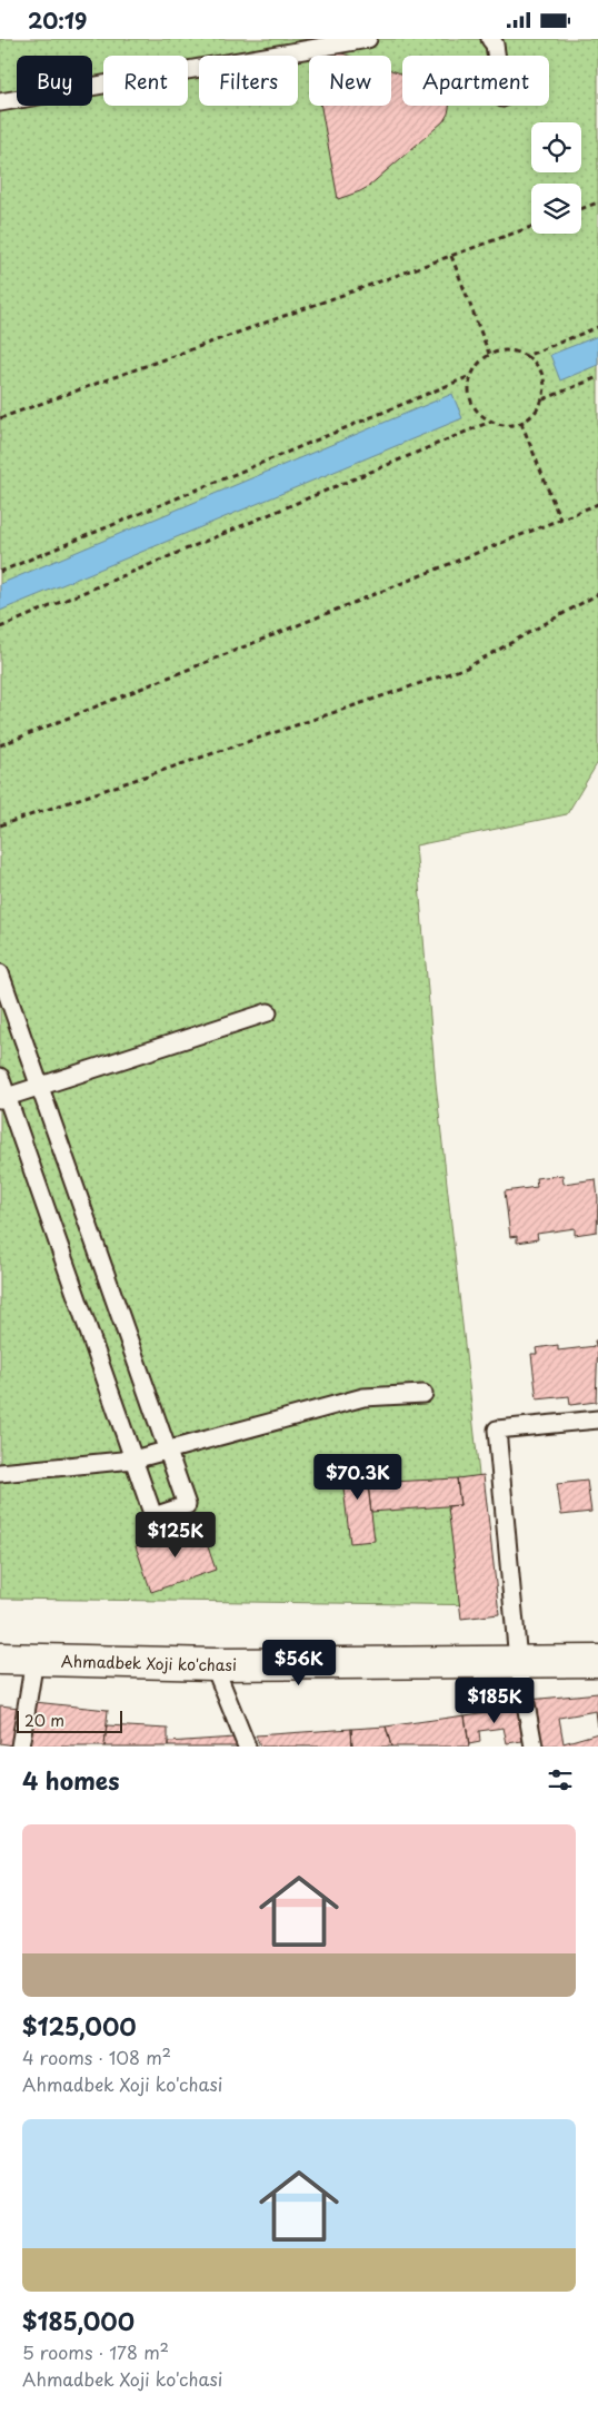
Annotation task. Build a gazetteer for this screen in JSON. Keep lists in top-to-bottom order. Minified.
{"streets":{"street":["Ahmadbek Xoji ko'chasi"]},"scale_bar":"20 m","page":{"status":"20:19","chip":["Buy","Rent","Filters","New","Apartment"],"price":["$70.3K","$125K","$56K","$185K"],"scale":"20 m","heading":"4 homes","list":[{"name":"$125,000","note":"4 rooms · 108 m² · Ahmadbek Xoji ko'chasi"},{"name":"$185,000","note":"5 rooms · 178 m² · Ahmadbek Xoji ko'chasi"}]}}
